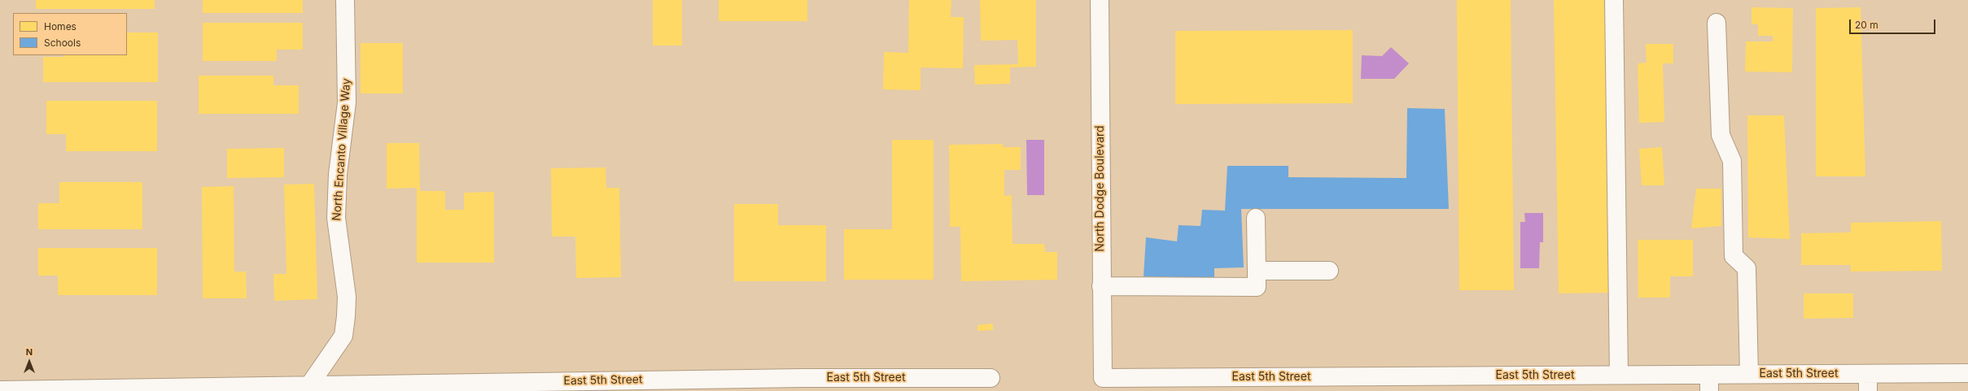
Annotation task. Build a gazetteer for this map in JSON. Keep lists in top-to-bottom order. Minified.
{"streets":{"street":["North Encanto Village Way","North Dodge Boulevard","East 5th Street"]},"crossings":[["North Encanto Village Way","East 5th Street"],["North Dodge Boulevard","East 5th Street"]],"legend":["Homes","Schools"],"scale_bar":"20 m","north":"top"}
